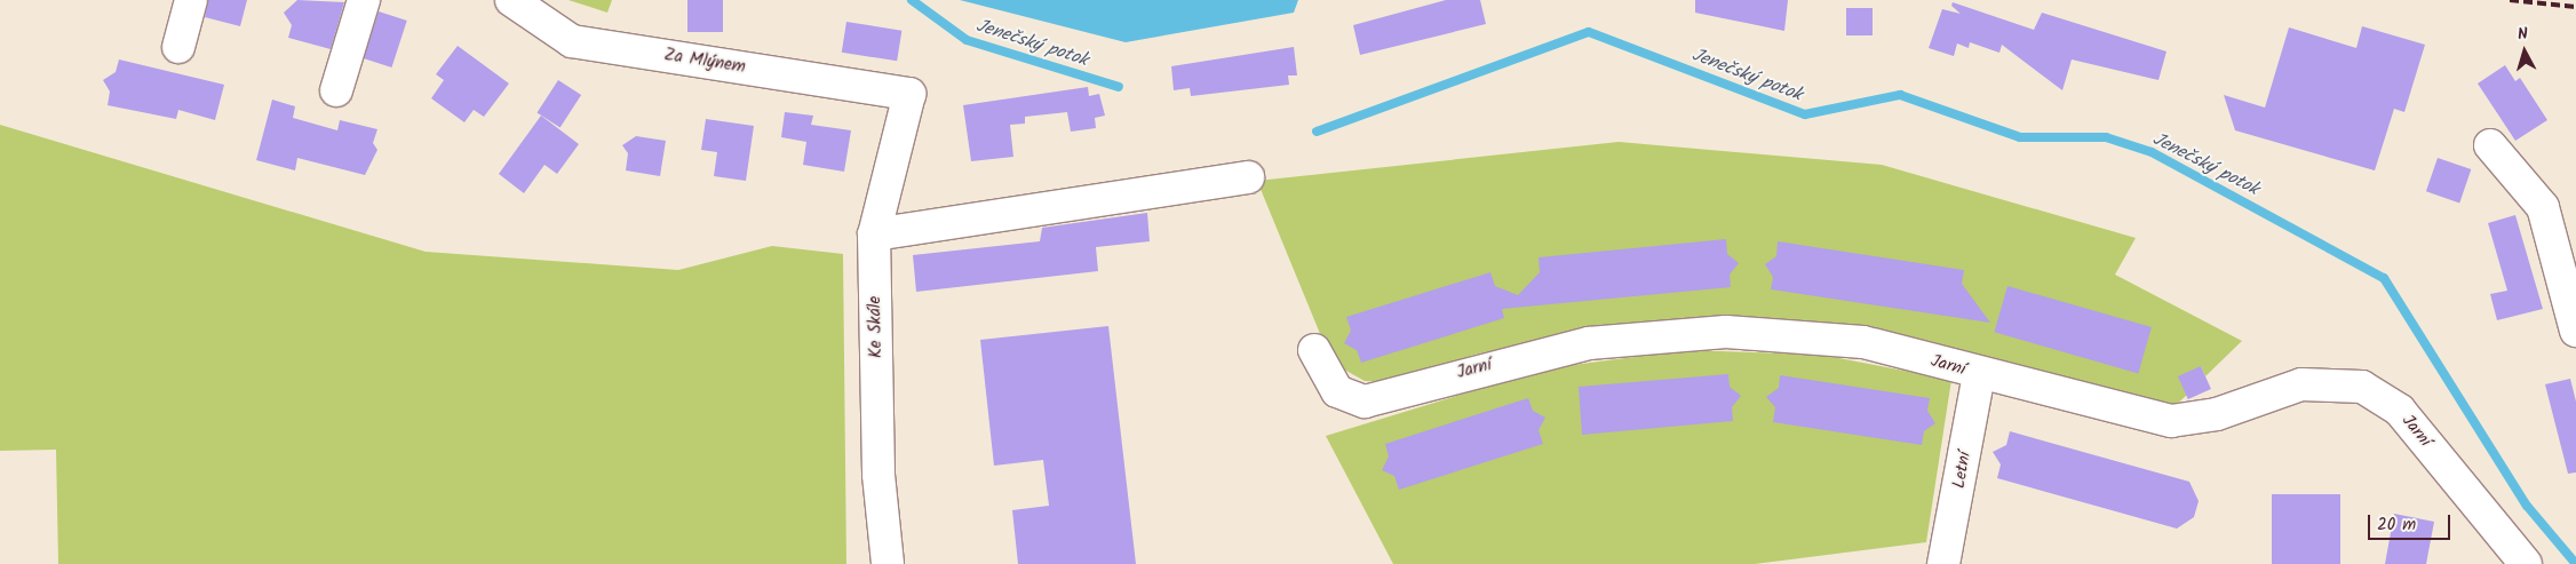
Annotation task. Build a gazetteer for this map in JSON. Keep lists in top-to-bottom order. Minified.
{"streets":{"street":["Za Mlýnem","Ke Skále","Jarní","Letní"]},"crossings":[["Za Mlýnem","Ke Skále"],["Jarní","Letní"]],"water":["Jenečský potok"],"scale_bar":"20 m","north":"top"}
